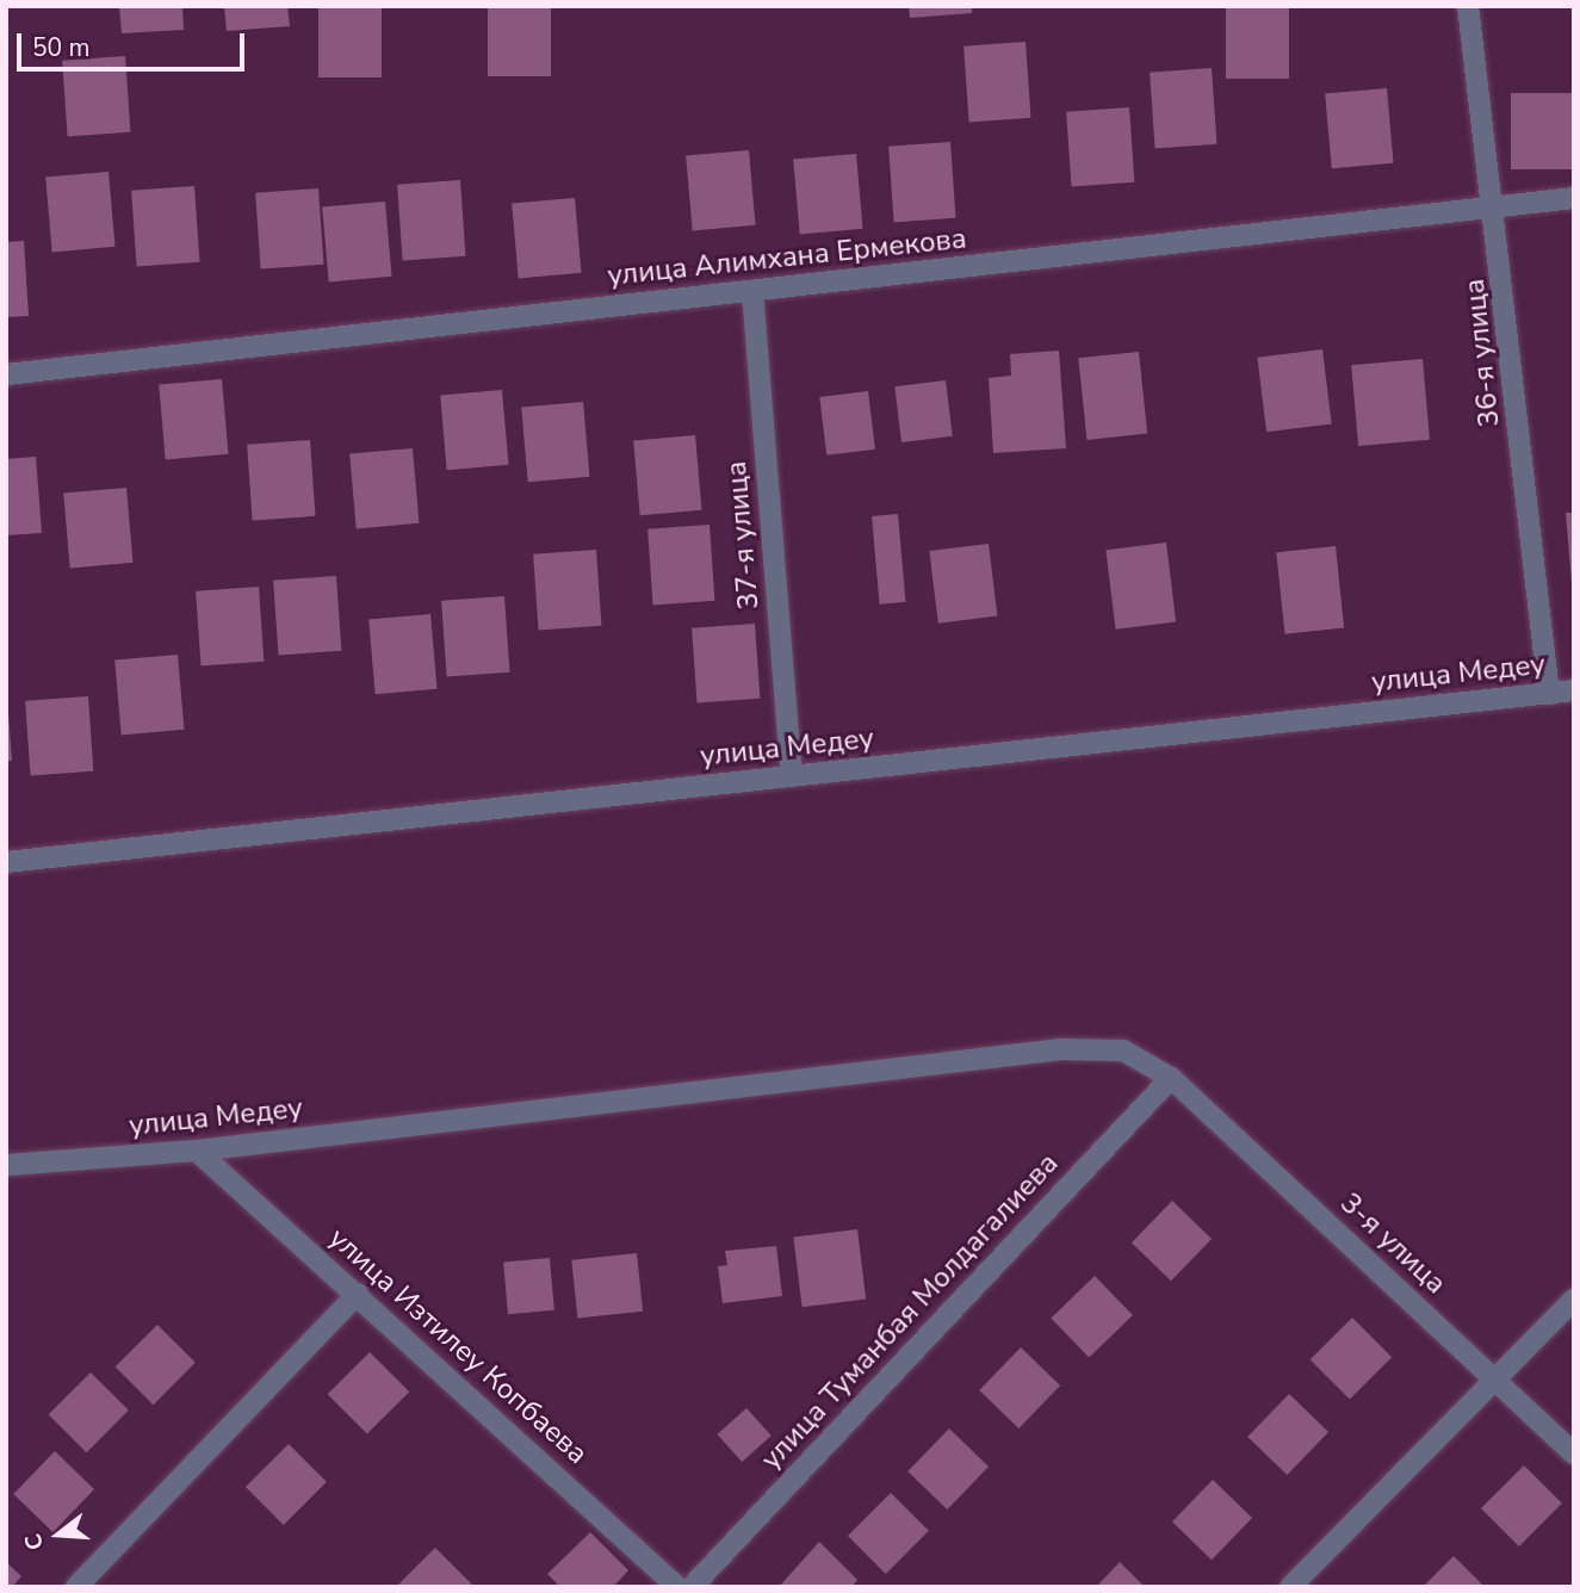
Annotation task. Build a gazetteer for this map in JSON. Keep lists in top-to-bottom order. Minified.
{"streets":{"street":["улица Алимхана Ермекова","36-я улица","37-я улица","улица Медеу","3-я улица","улица Туманбая Молдагалиева","улица Изтилеу Копбаева"]},"crossings":[["улица Алимхана Ермекова","36-я улица"],["улица Алимхана Ермекова","37-я улица"],["36-я улица","улица Медеу"],["37-я улица","улица Медеу"],["улица Медеу","3-я улица"],["улица Медеу","улица Туманбая Молдагалиева"],["улица Медеу","улица Изтилеу Копбаева"],["3-я улица","улица Туманбая Молдагалиева"]],"scale_bar":"50 m","north":"left"}
